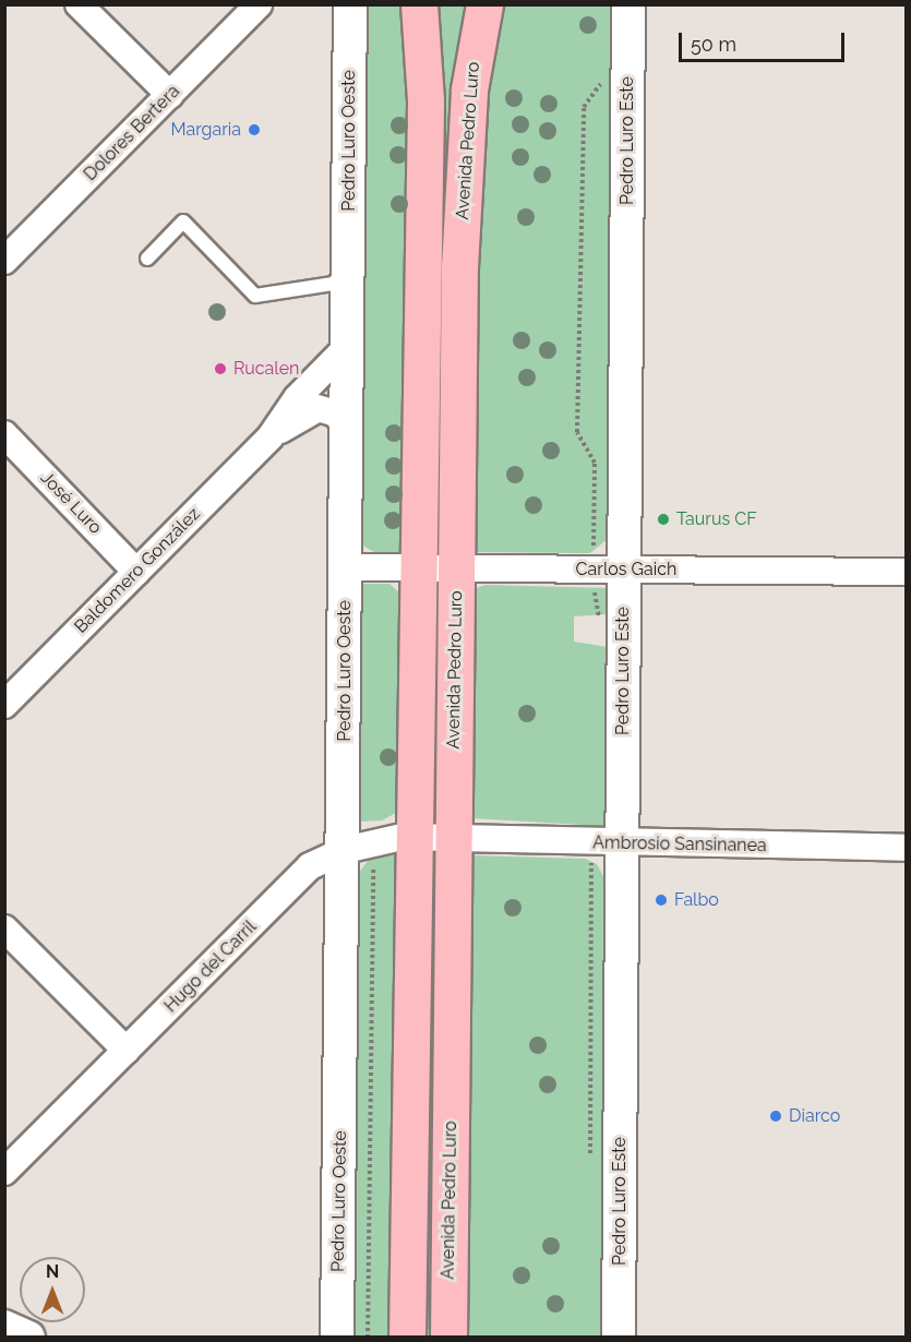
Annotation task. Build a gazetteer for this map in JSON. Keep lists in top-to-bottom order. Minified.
{"streets":{"main road":["Avenida Pedro Luro"],"street":["Dolores Bertera","Pedro Luro Oeste","Pedro Luro Este","José Luro","Carlos Gaich","Baldomero González","Ambrosio Sansinanea","Hugo del Carril"]},"crossings":[["Pedro Luro Oeste","Carlos Gaich"],["Pedro Luro Oeste","Baldomero González"],["Pedro Luro Oeste","Hugo del Carril"],["Avenida Pedro Luro","Carlos Gaich"],["Avenida Pedro Luro","Ambrosio Sansinanea"],["Avenida Pedro Luro","Hugo del Carril"],["Pedro Luro Este","Carlos Gaich"],["Pedro Luro Este","Ambrosio Sansinanea"],["José Luro","Baldomero González"],["Ambrosio Sansinanea","Hugo del Carril"]],"places":["Margaria","Rucalen","Taurus CF","Falbo","Diarco"],"scale_bar":"50 m","north":"top"}
